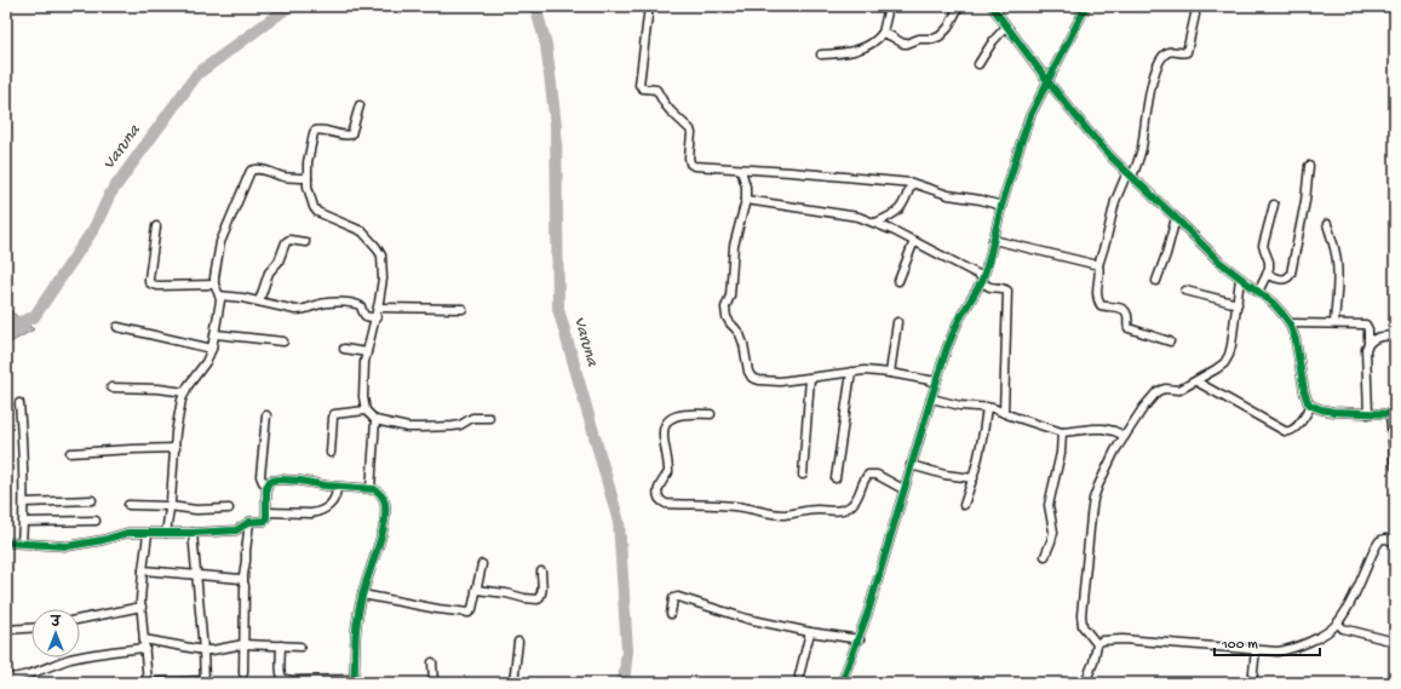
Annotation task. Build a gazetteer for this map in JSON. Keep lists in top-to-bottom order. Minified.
{"water":["Varuna"],"scale_bar":"100 m","north":"top"}
